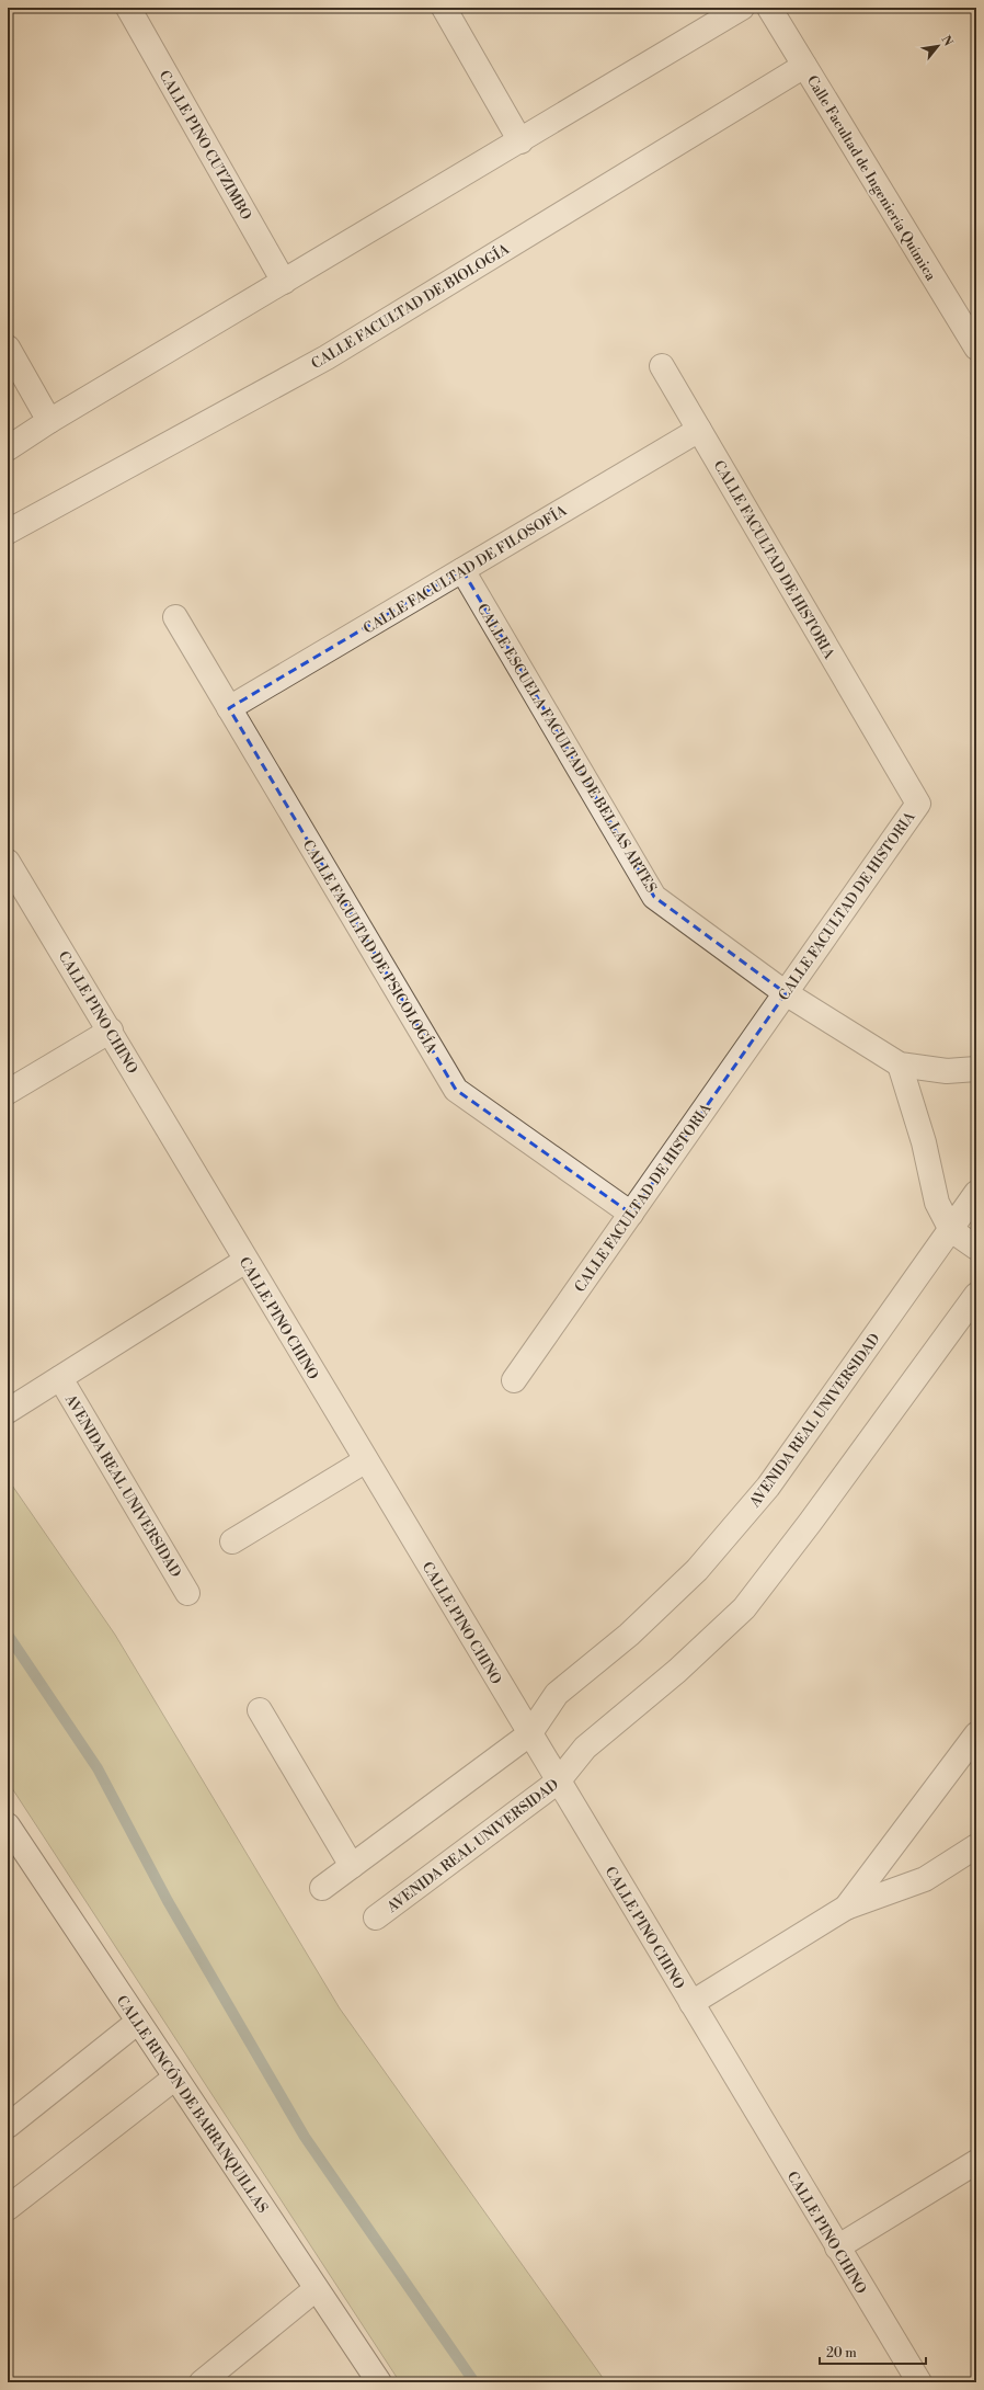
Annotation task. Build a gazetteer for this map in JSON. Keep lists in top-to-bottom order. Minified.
{"streets":{"street":["CALLE PINO CUTZIMBO","Calle Facultad de Ingenierίa Quίmica","CALLE FACULTAD DE BIOLOGÍA","CALLE FACULTAD DE HISTORIA","CALLE FACULTAD DE FILOSOFÍA","CALLE ESCUELA FACULTAD DE BELLAS ARTES","CALLE FACULTAD DE PSICOLOGÍA","CALLE PINO CHINO","AVENIDA REAL UNIVERSIDAD","CALLE RINCÓN DE BARRANQUILLAS"]},"crossings":[["Calle Facultad de Ingenierίa Quίmica","CALLE FACULTAD DE BIOLOGÍA"],["CALLE FACULTAD DE HISTORIA","CALLE FACULTAD DE FILOSOFÍA"],["CALLE FACULTAD DE HISTORIA","CALLE ESCUELA FACULTAD DE BELLAS ARTES"],["CALLE FACULTAD DE HISTORIA","CALLE FACULTAD DE PSICOLOGÍA"],["CALLE FACULTAD DE FILOSOFÍA","CALLE ESCUELA FACULTAD DE BELLAS ARTES"],["CALLE FACULTAD DE FILOSOFÍA","CALLE FACULTAD DE PSICOLOGÍA"],["CALLE PINO CHINO","AVENIDA REAL UNIVERSIDAD"]],"scale_bar":"20 m","north":"top right"}
